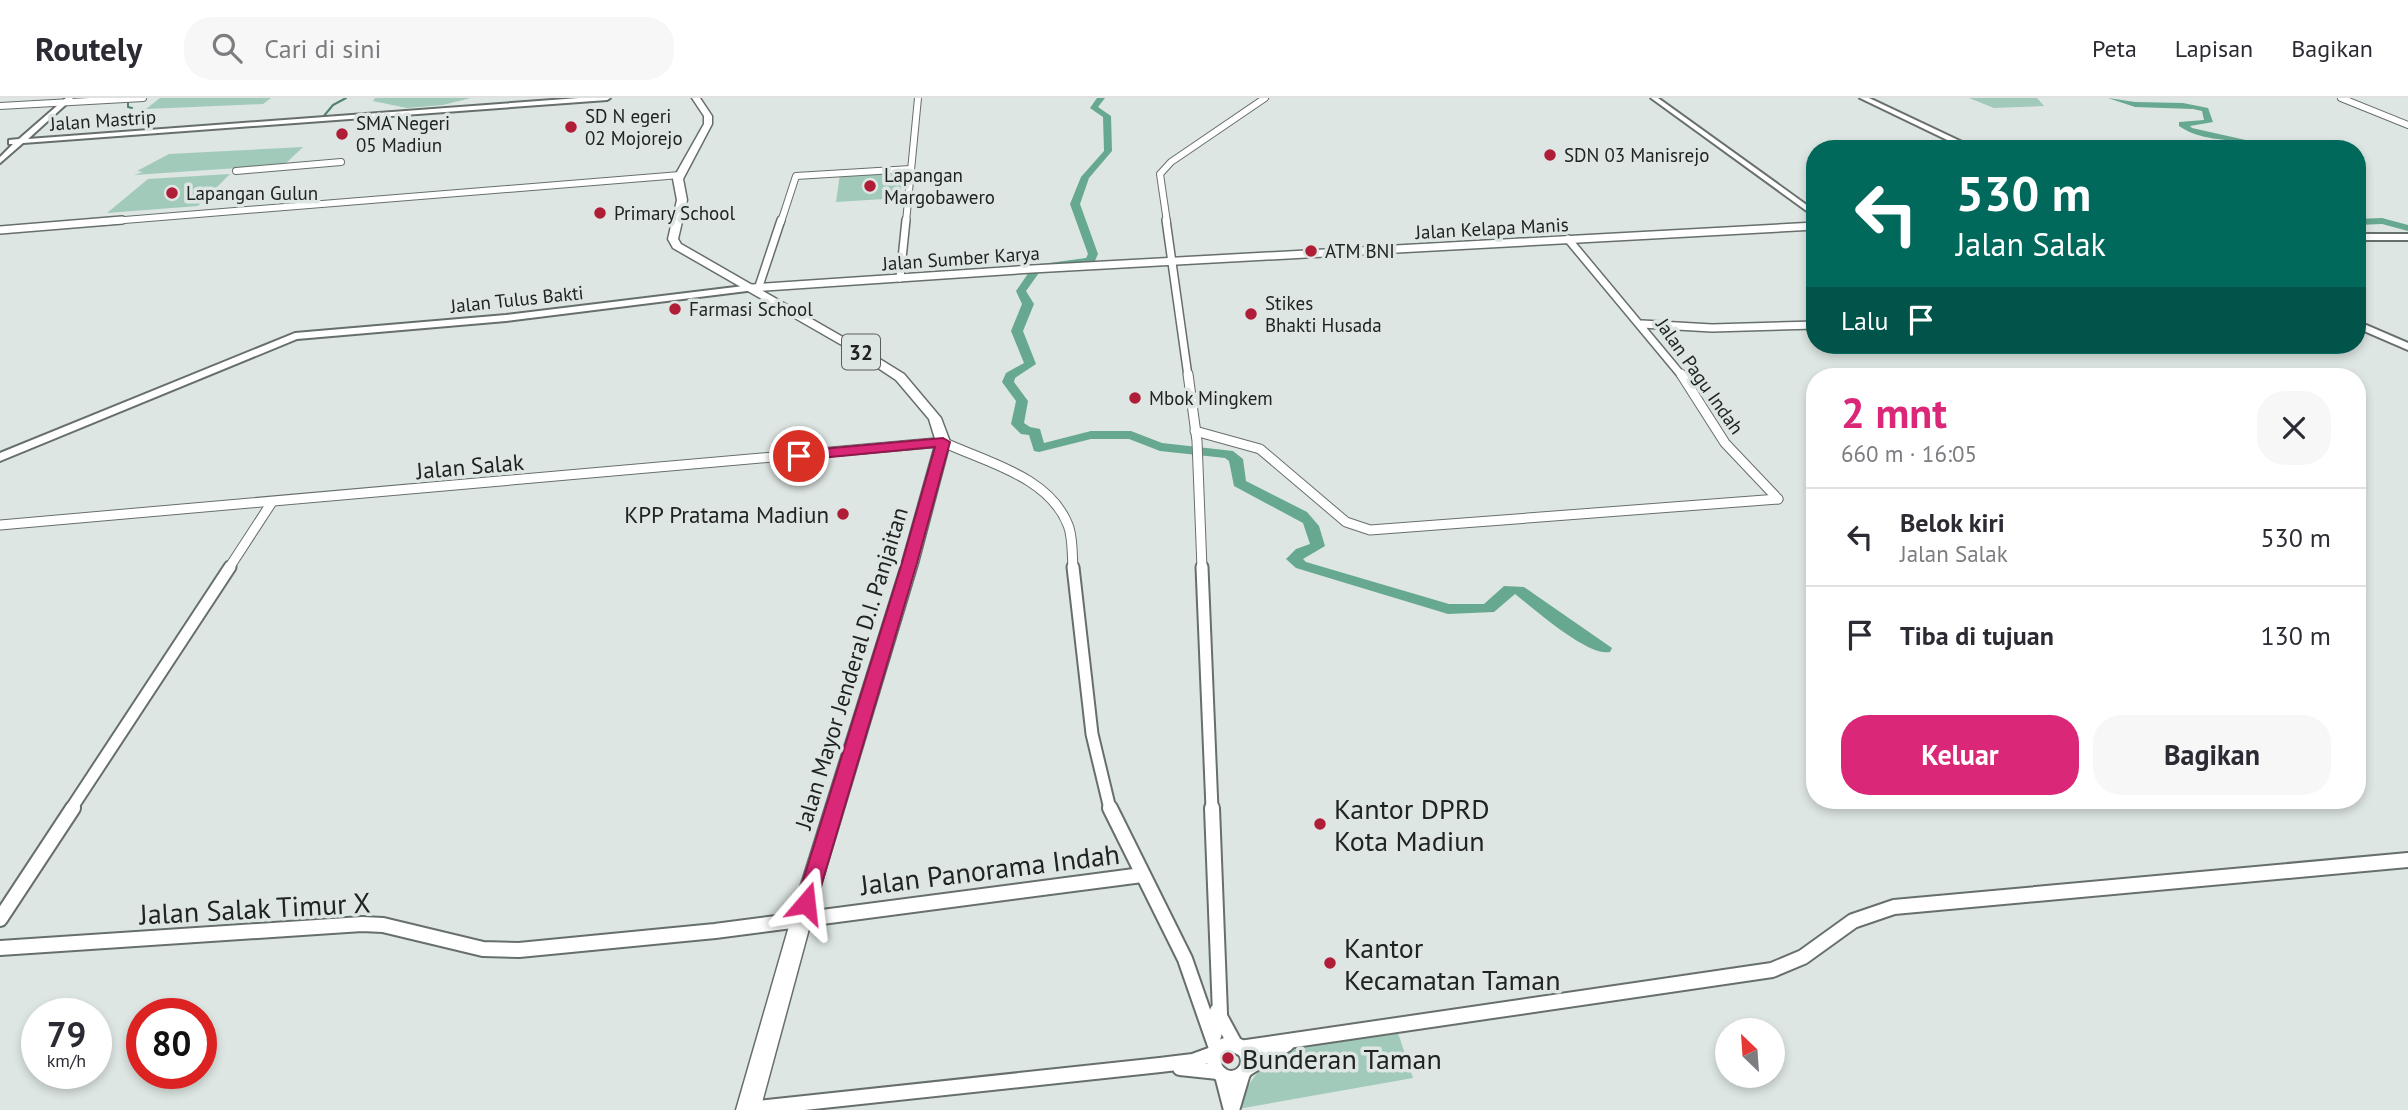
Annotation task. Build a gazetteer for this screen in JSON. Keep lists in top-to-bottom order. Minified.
{"streets":{"highway":["32","Jalan Mayor Jenderal D.I. Panjaitan"],"main road":["Jalan Mastrip","Jalan Tulus Bakti"],"street":["Jalan Kelapa Manis","Jalan Sumber Karya","Jalan Pagu Indah","Jalan Salak","Jalan Panorama Indah","Jalan Salak Timur X"]},"crossings":[["Jalan Kelapa Manis","Jalan Sumber Karya"],["Jalan Kelapa Manis","Jalan Pagu Indah"],["Jalan Sumber Karya","Jalan Tulus Bakti"],["Jalan Sumber Karya","32"],["Jalan Tulus Bakti","32"],["32","Jalan Salak"],["32","Jalan Mayor Jenderal D.I. Panjaitan"],["Jalan Salak","Jalan Mayor Jenderal D.I. Panjaitan"],["Jalan Mayor Jenderal D.I. Panjaitan","Jalan Panorama Indah"],["Jalan Mayor Jenderal D.I. Panjaitan","Jalan Salak Timur X"],["Jalan Panorama Indah","Jalan Salak Timur X"]],"places":["SD N egeri 02 Mojorejo","SMA Negeri 05 Madiun","SDN 03 Manisrejo","Lapangan Margobawero","Lapangan Gulun","Primary School","ATM BNI","Farmasi School","Stikes Bhakti Husada","Mbok Mingkem","KPP Pratama Madiun","Kantor DPRD Kota Madiun","Kantor Kecamatan Taman","Bunderan Taman"],"north":"top left","page":{"header":"Routely","search":"Cari di sini","nav":["Peta","Lapisan","Bagikan"],"turn":["530 m","Jalan Salak"],"then":"Lalu","heading":["2 mnt","660 m · 16:05"],"list":[{"name":"Belok kiri","note":"Jalan Salak","value":"530 m"},{"name":"Tiba di tujuan","value":"130 m"}],"buttons":["Keluar","Bagikan"],"speed":"79 km/h","limit":"80"}}
